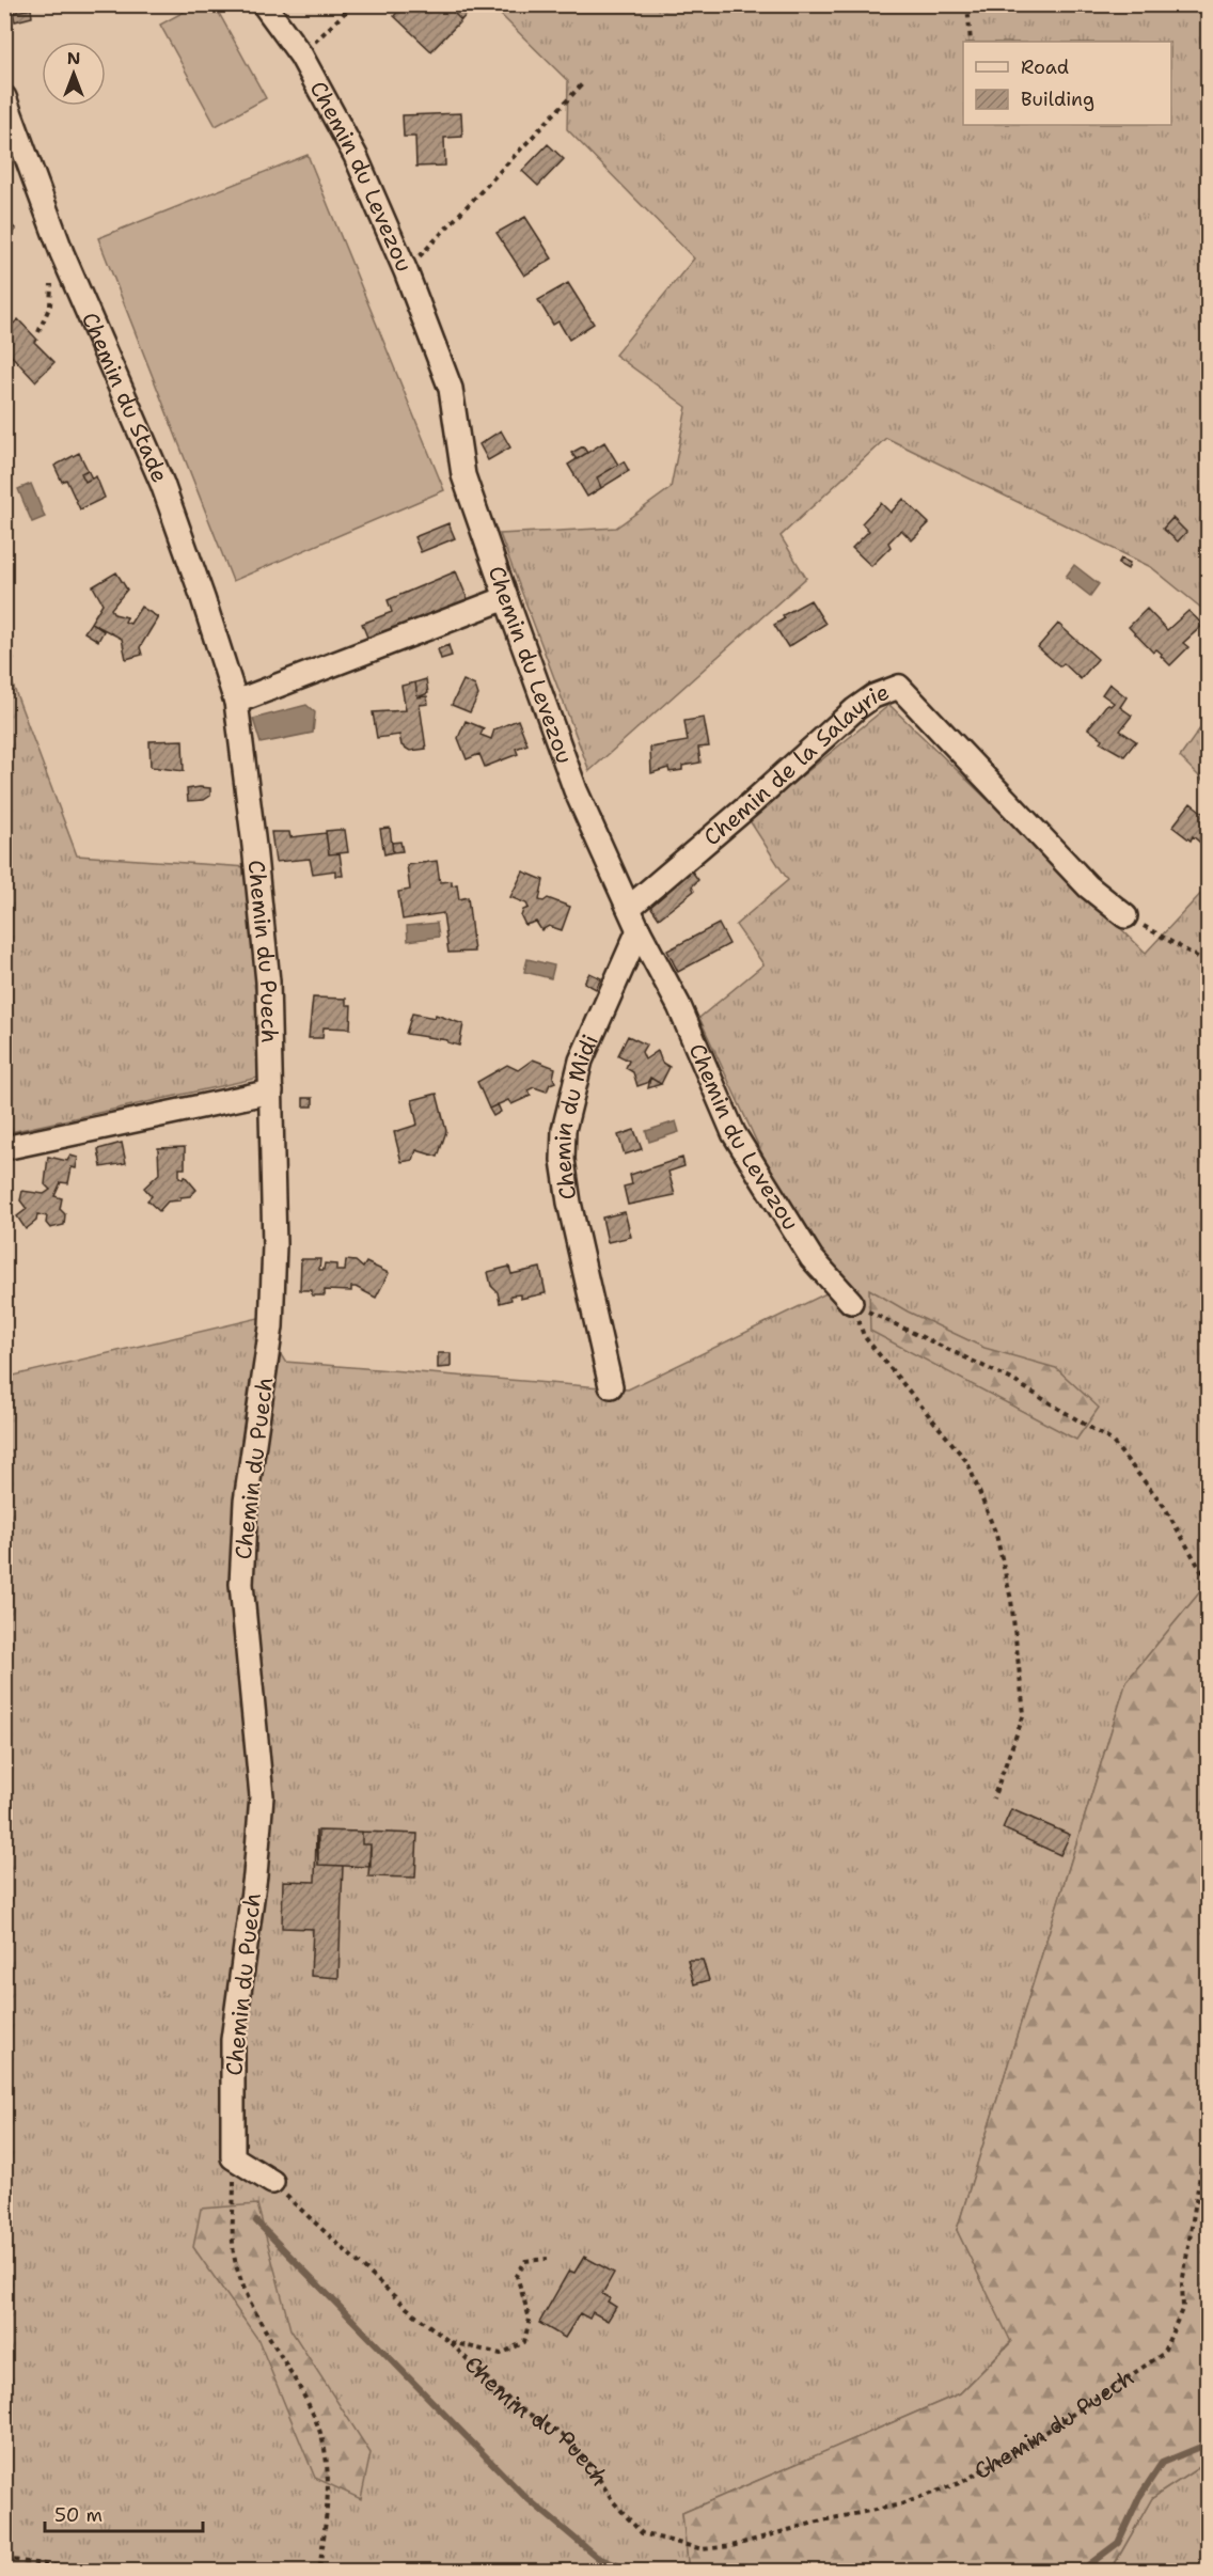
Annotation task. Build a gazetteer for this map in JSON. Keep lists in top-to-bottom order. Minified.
{"streets":{"street":["Chemin du Levezou","Chemin du Stade","Chemin de la Salayrie","Chemin du Puech","Chemin du Midi"]},"crossings":[["Chemin du Levezou","Chemin de la Salayrie"],["Chemin du Levezou","Chemin du Midi"],["Chemin du Stade","Chemin du Puech"]],"legend":["Road","Building"],"scale_bar":"50 m","north":"top"}
